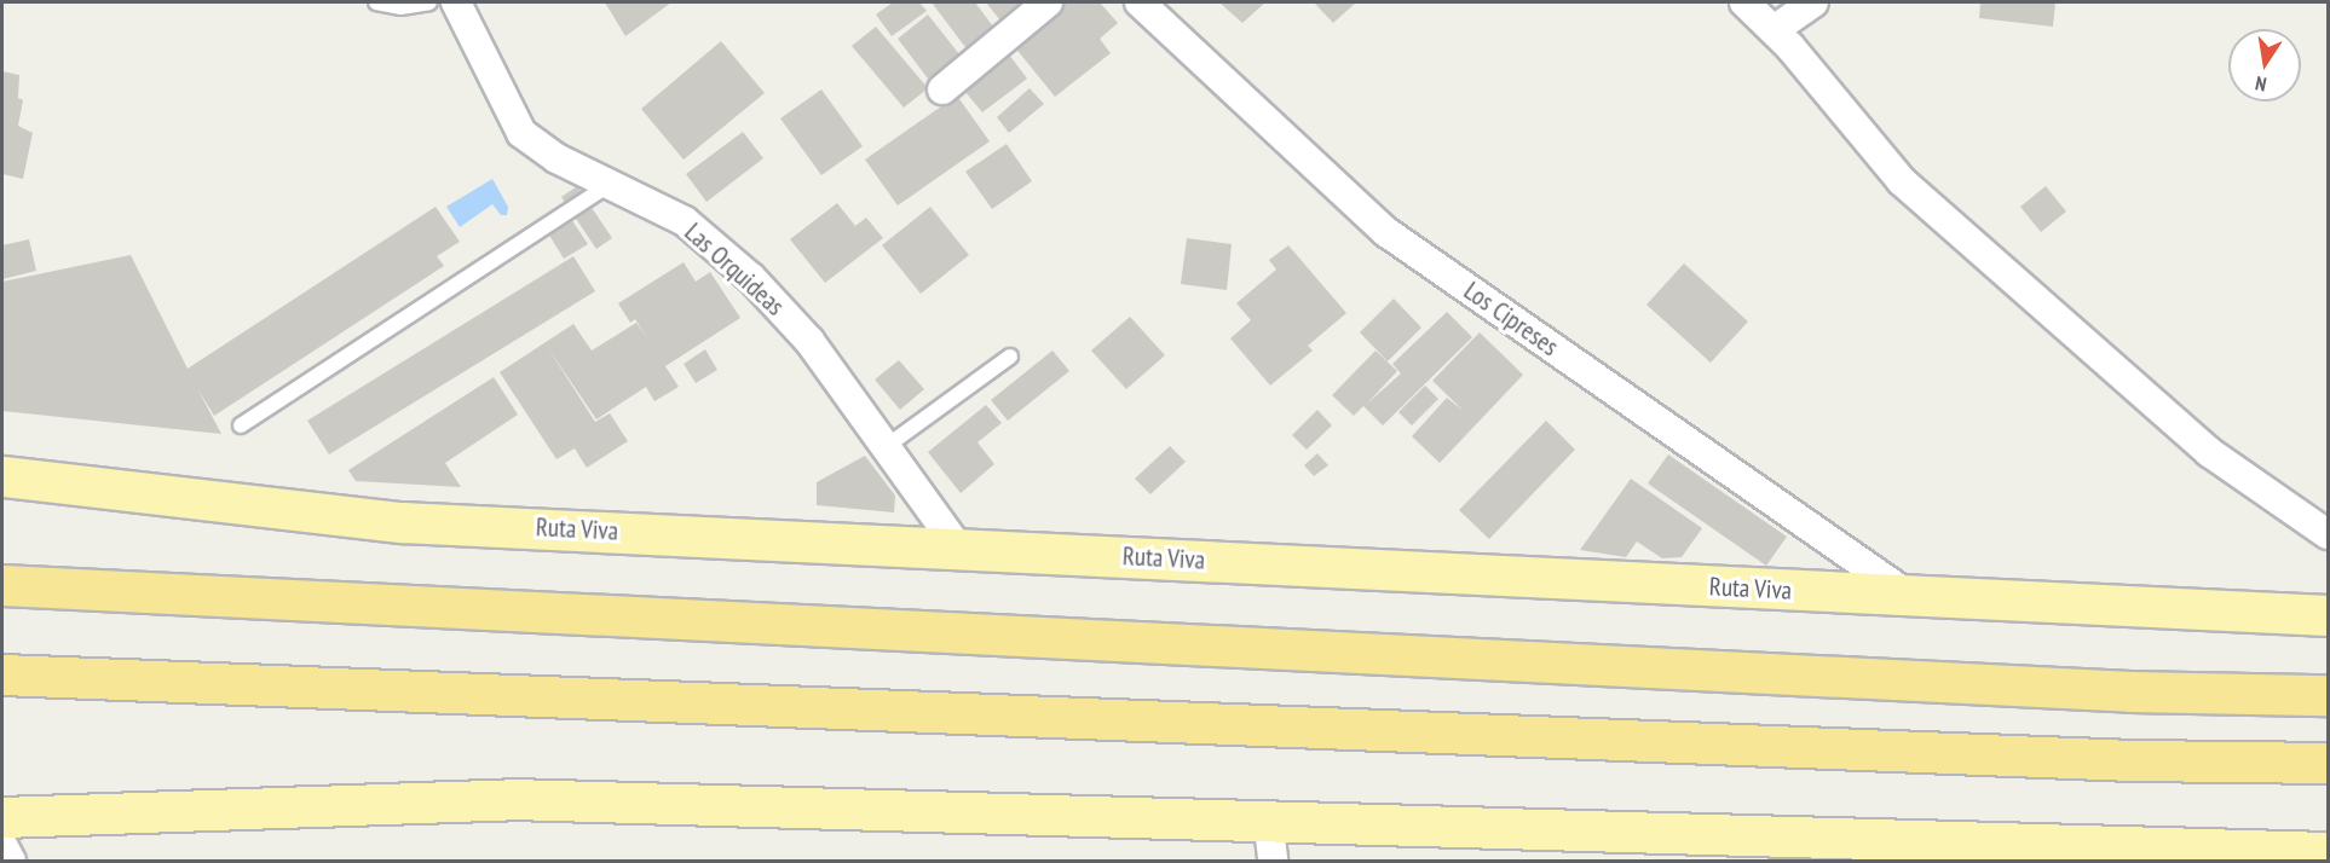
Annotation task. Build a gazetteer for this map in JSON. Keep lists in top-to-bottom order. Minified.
{"streets":{"main road":["Ruta Viva"],"street":["Las Orquideas","Los Cipreses"]},"crossings":[["Las Orquideas","Ruta Viva"],["Los Cipreses","Ruta Viva"]],"north":"bottom"}
